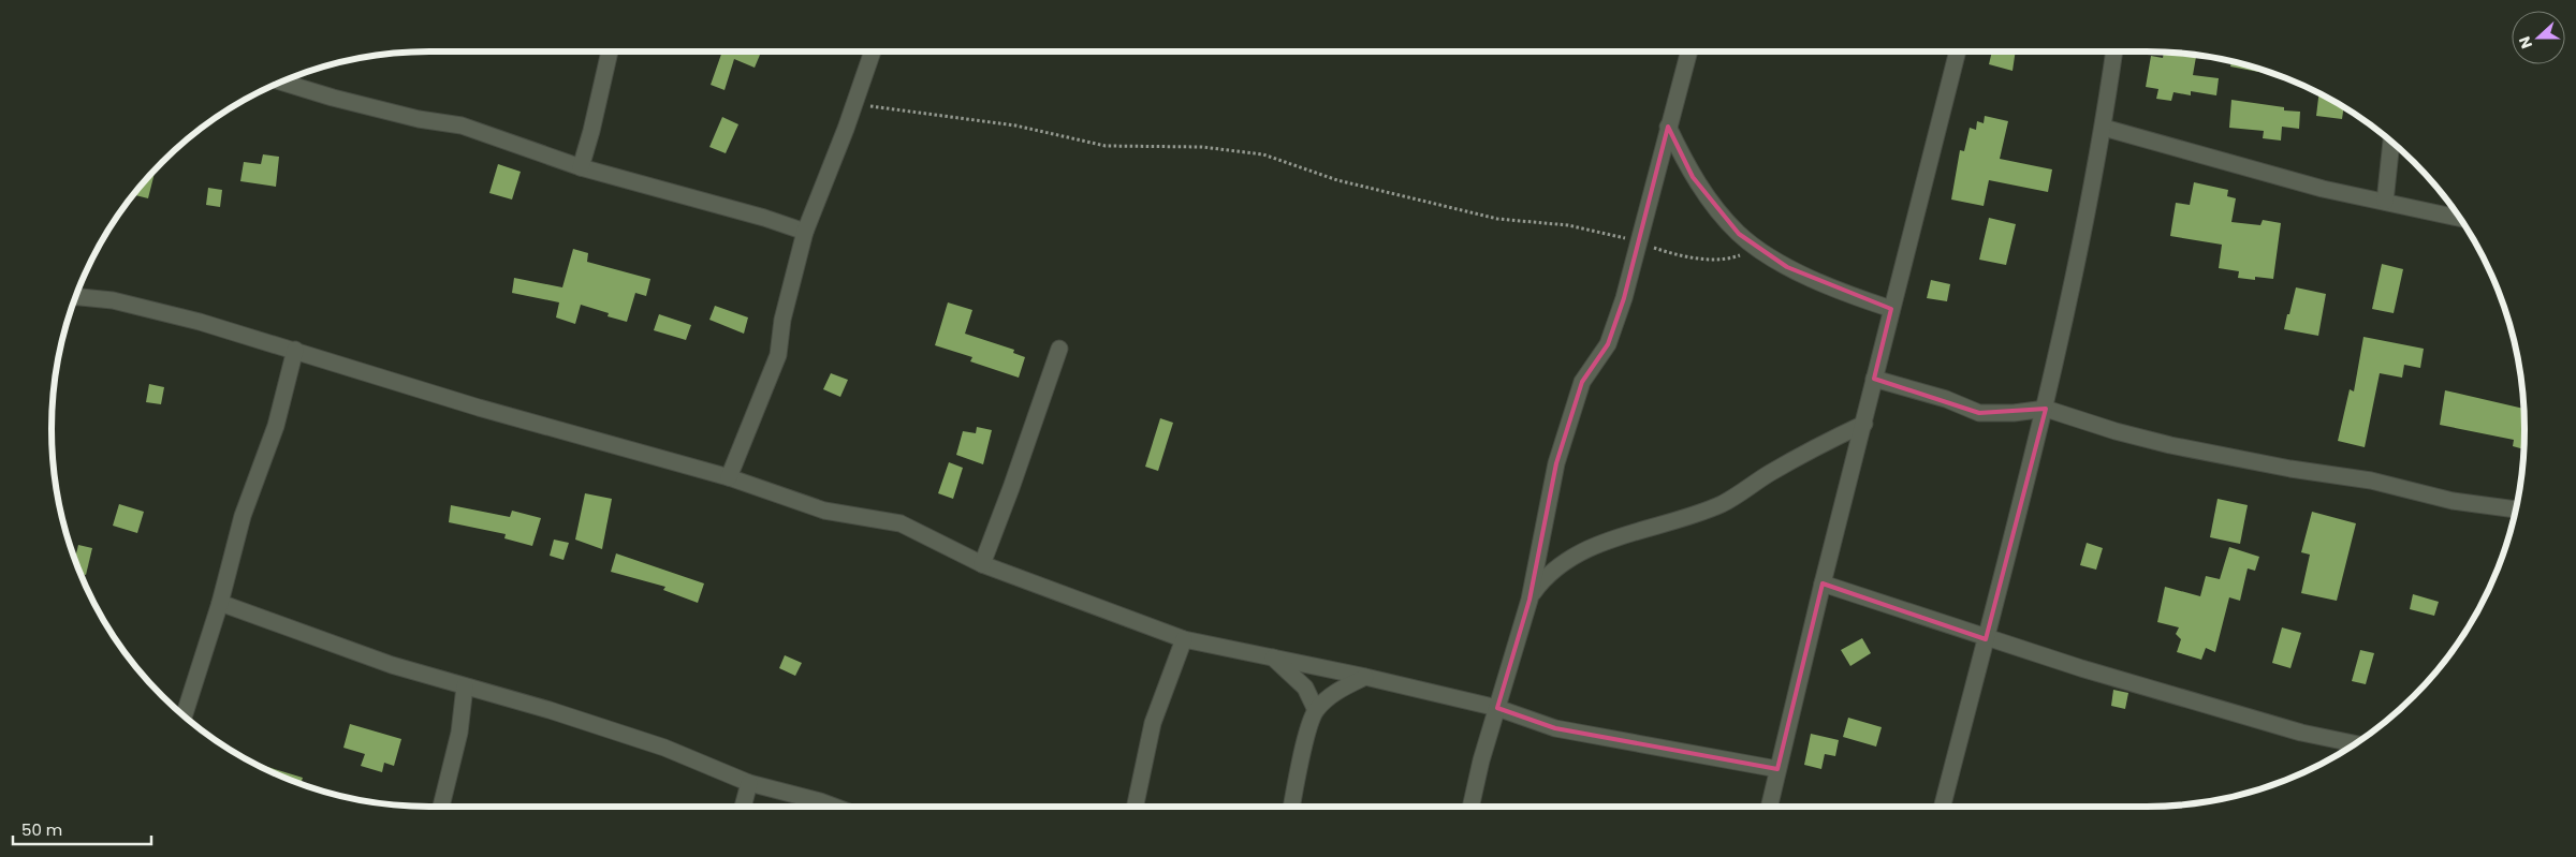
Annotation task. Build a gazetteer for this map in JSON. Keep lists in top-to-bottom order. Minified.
{"scale_bar":"50 m","north":"left"}
